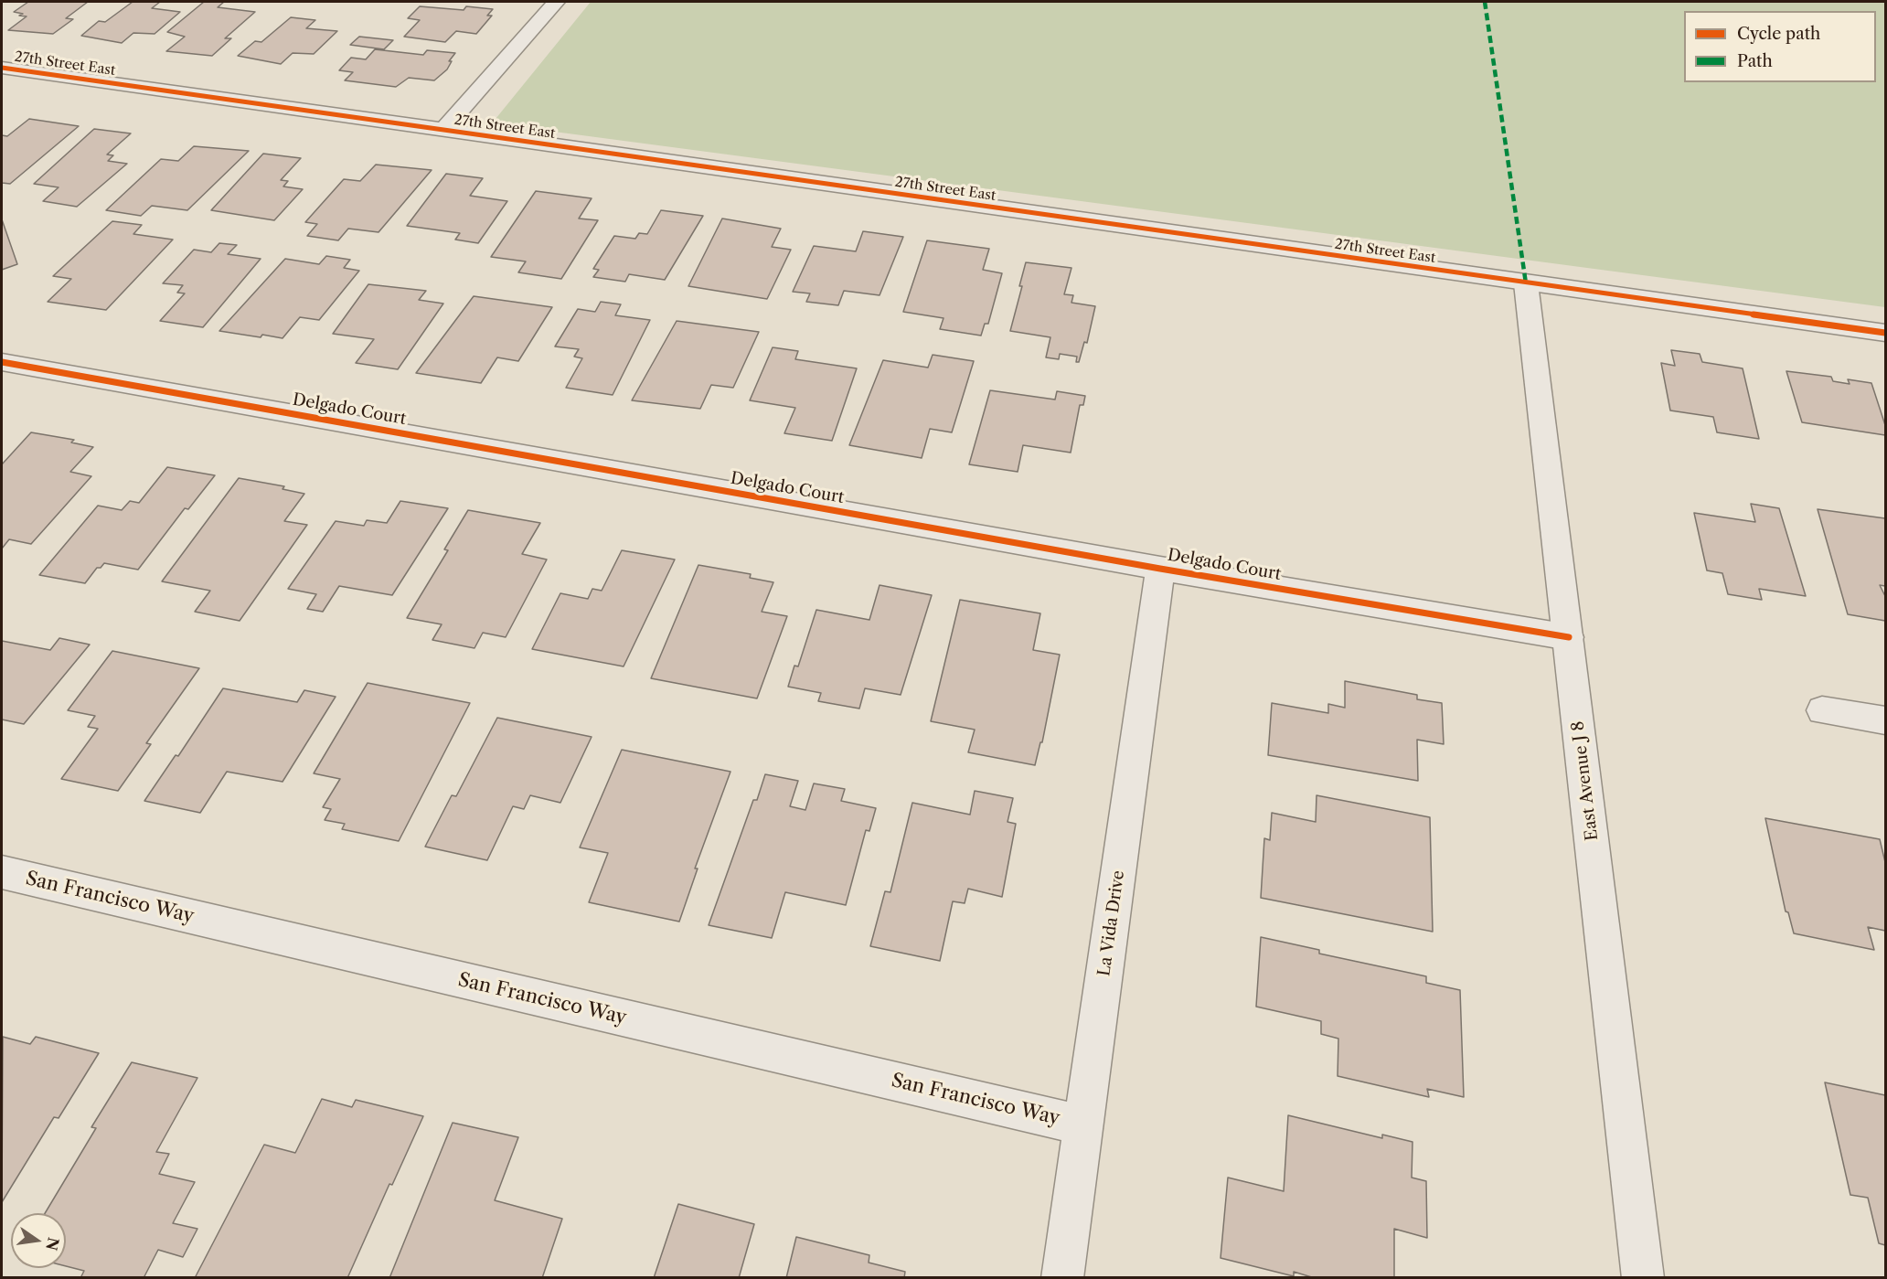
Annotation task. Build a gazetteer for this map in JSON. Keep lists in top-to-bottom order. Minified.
{"streets":{"street":["27th Street East","Delgado Court","East Avenue J 8","San Francisco Way","La Vida Drive"]},"crossings":[["27th Street East","East Avenue J 8"],["Delgado Court","East Avenue J 8"],["Delgado Court","La Vida Drive"],["San Francisco Way","La Vida Drive"]],"legend":["Cycle path","Path"],"north":"right"}
